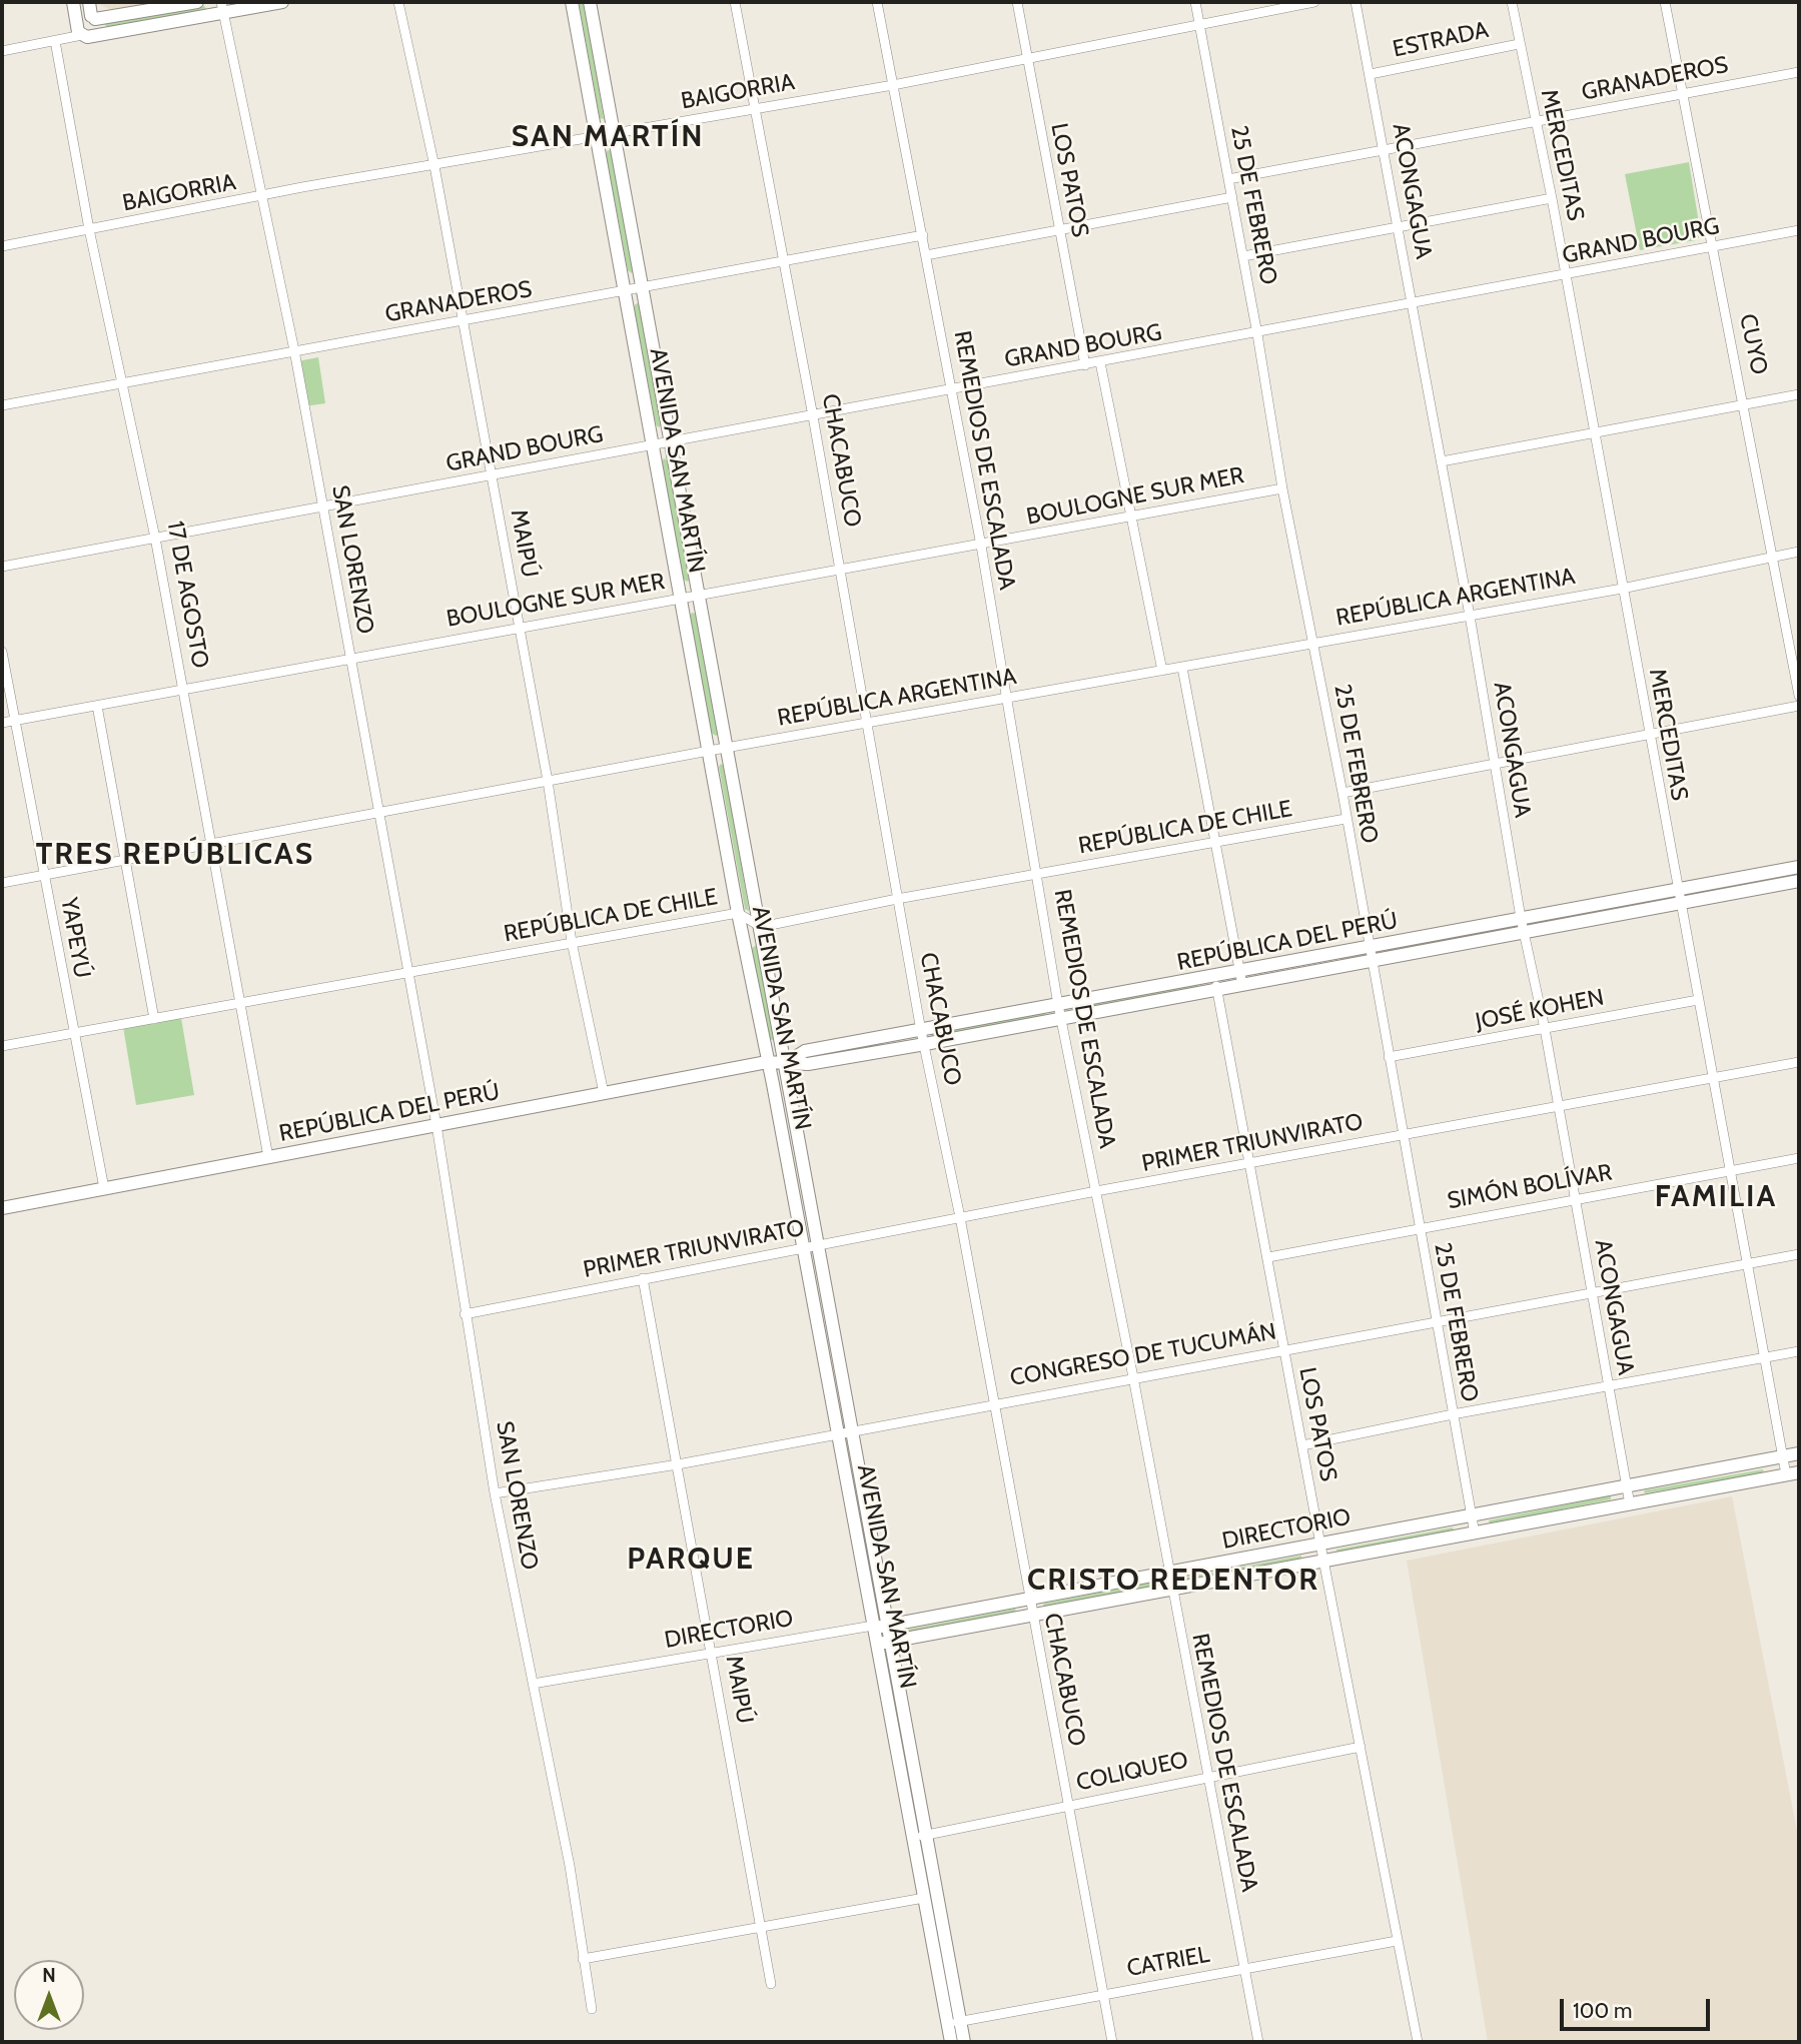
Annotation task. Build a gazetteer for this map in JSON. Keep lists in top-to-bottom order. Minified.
{"streets":{"main road":["AVENIDA SAN MARTÍN","REPÚBLICA DEL PERÚ","DIRECTORIO"],"street":["ESTRADA","GRANADEROS","BAIGORRIA","MERCEDITAS","LOS PATOS","ACONGAGUA","25 DE FEBRERO","GRAND BOURG","CUYO","CHACABUCO","REMEDIOS DE ESCALADA","BOULOGNE SUR MER","MAIPÚ","SAN LORENZO","17 DE AGOSTO","REPÚBLICA ARGENTINA","REPÚBLICA DE CHILE","YAPEYÚ","JOSÉ KOHEN","PRIMER TRIUNVIRATO","SIMÓN BOLÍVAR","CONGRESO DE TUCUMÁN","COLIQUEO","CATRIEL"]},"crossings":[["ESTRADA","MERCEDITAS"],["ESTRADA","ACONGAGUA"],["GRANADEROS","MERCEDITAS"],["GRANADEROS","ACONGAGUA"],["GRANADEROS","25 DE FEBRERO"],["GRANADEROS","CUYO"],["GRANADEROS","AVENIDA SAN MARTÍN"],["GRANADEROS","CHACABUCO"],["GRANADEROS","REMEDIOS DE ESCALADA"],["GRANADEROS","MAIPÚ"],["GRANADEROS","SAN LORENZO"],["GRANADEROS","17 DE AGOSTO"],["BAIGORRIA","LOS PATOS"],["BAIGORRIA","25 DE FEBRERO"],["BAIGORRIA","AVENIDA SAN MARTÍN"],["BAIGORRIA","CHACABUCO"],["BAIGORRIA","REMEDIOS DE ESCALADA"],["BAIGORRIA","MAIPÚ"],["BAIGORRIA","SAN LORENZO"],["BAIGORRIA","17 DE AGOSTO"],["MERCEDITAS","GRAND BOURG"],["MERCEDITAS","REPÚBLICA ARGENTINA"],["MERCEDITAS","REPÚBLICA DEL PERÚ"],["MERCEDITAS","JOSÉ KOHEN"],["MERCEDITAS","PRIMER TRIUNVIRATO"],["MERCEDITAS","SIMÓN BOLÍVAR"],["MERCEDITAS","CONGRESO DE TUCUMÁN"],["MERCEDITAS","DIRECTORIO"],["LOS PATOS","GRAND BOURG"],["LOS PATOS","REPÚBLICA DEL PERÚ"],["LOS PATOS","PRIMER TRIUNVIRATO"],["LOS PATOS","SIMÓN BOLÍVAR"],["LOS PATOS","CONGRESO DE TUCUMÁN"],["LOS PATOS","DIRECTORIO"],["LOS PATOS","COLIQUEO"],["LOS PATOS","CATRIEL"],["ACONGAGUA","GRAND BOURG"],["ACONGAGUA","REPÚBLICA ARGENTINA"],["ACONGAGUA","REPÚBLICA DEL PERÚ"],["ACONGAGUA","JOSÉ KOHEN"],["ACONGAGUA","PRIMER TRIUNVIRATO"],["ACONGAGUA","SIMÓN BOLÍVAR"],["ACONGAGUA","CONGRESO DE TUCUMÁN"],["ACONGAGUA","DIRECTORIO"],["25 DE FEBRERO","GRAND BOURG"],["25 DE FEBRERO","BOULOGNE SUR MER"],["25 DE FEBRERO","REPÚBLICA ARGENTINA"],["25 DE FEBRERO","REPÚBLICA DE CHILE"],["25 DE FEBRERO","REPÚBLICA DEL PERÚ"],["25 DE FEBRERO","JOSÉ KOHEN"],["25 DE FEBRERO","PRIMER TRIUNVIRATO"],["25 DE FEBRERO","SIMÓN BOLÍVAR"],["25 DE FEBRERO","CONGRESO DE TUCUMÁN"],["25 DE FEBRERO","DIRECTORIO"],["GRAND BOURG","CUYO"],["GRAND BOURG","AVENIDA SAN MARTÍN"],["GRAND BOURG","CHACABUCO"],["GRAND BOURG","REMEDIOS DE ESCALADA"],["GRAND BOURG","MAIPÚ"],["GRAND BOURG","SAN LORENZO"],["GRAND BOURG","17 DE AGOSTO"],["CUYO","REPÚBLICA ARGENTINA"],["AVENIDA SAN MARTÍN","BOULOGNE SUR MER"],["AVENIDA SAN MARTÍN","REPÚBLICA ARGENTINA"],["AVENIDA SAN MARTÍN","REPÚBLICA DE CHILE"],["AVENIDA SAN MARTÍN","REPÚBLICA DEL PERÚ"],["AVENIDA SAN MARTÍN","PRIMER TRIUNVIRATO"],["AVENIDA SAN MARTÍN","CONGRESO DE TUCUMÁN"],["AVENIDA SAN MARTÍN","DIRECTORIO"],["AVENIDA SAN MARTÍN","COLIQUEO"],["AVENIDA SAN MARTÍN","CATRIEL"],["CHACABUCO","BOULOGNE SUR MER"],["CHACABUCO","REPÚBLICA ARGENTINA"],["CHACABUCO","REPÚBLICA DE CHILE"],["CHACABUCO","REPÚBLICA DEL PERÚ"],["CHACABUCO","PRIMER TRIUNVIRATO"],["CHACABUCO","CONGRESO DE TUCUMÁN"],["CHACABUCO","DIRECTORIO"],["CHACABUCO","COLIQUEO"],["CHACABUCO","CATRIEL"],["REMEDIOS DE ESCALADA","BOULOGNE SUR MER"],["REMEDIOS DE ESCALADA","REPÚBLICA ARGENTINA"],["REMEDIOS DE ESCALADA","REPÚBLICA DE CHILE"],["REMEDIOS DE ESCALADA","REPÚBLICA DEL PERÚ"],["REMEDIOS DE ESCALADA","PRIMER TRIUNVIRATO"],["REMEDIOS DE ESCALADA","CONGRESO DE TUCUMÁN"],["REMEDIOS DE ESCALADA","DIRECTORIO"],["REMEDIOS DE ESCALADA","COLIQUEO"],["REMEDIOS DE ESCALADA","CATRIEL"],["BOULOGNE SUR MER","MAIPÚ"],["BOULOGNE SUR MER","SAN LORENZO"],["BOULOGNE SUR MER","17 DE AGOSTO"],["BOULOGNE SUR MER","YAPEYÚ"],["MAIPÚ","REPÚBLICA ARGENTINA"],["MAIPÚ","REPÚBLICA DE CHILE"],["MAIPÚ","REPÚBLICA DEL PERÚ"],["MAIPÚ","PRIMER TRIUNVIRATO"],["MAIPÚ","CONGRESO DE TUCUMÁN"],["MAIPÚ","DIRECTORIO"],["SAN LORENZO","REPÚBLICA ARGENTINA"],["SAN LORENZO","REPÚBLICA DE CHILE"],["SAN LORENZO","REPÚBLICA DEL PERÚ"],["SAN LORENZO","PRIMER TRIUNVIRATO"],["SAN LORENZO","CONGRESO DE TUCUMÁN"],["SAN LORENZO","DIRECTORIO"],["17 DE AGOSTO","REPÚBLICA ARGENTINA"],["17 DE AGOSTO","REPÚBLICA DE CHILE"],["17 DE AGOSTO","REPÚBLICA DEL PERÚ"],["REPÚBLICA ARGENTINA","YAPEYÚ"],["REPÚBLICA DE CHILE","YAPEYÚ"],["YAPEYÚ","REPÚBLICA DEL PERÚ"]],"districts":["SAN MARTÍN","TRES REPÚBLICAS","FAMILIA","PARQUE","CRISTO REDENTOR"],"scale_bar":"100 m","north":"top"}
